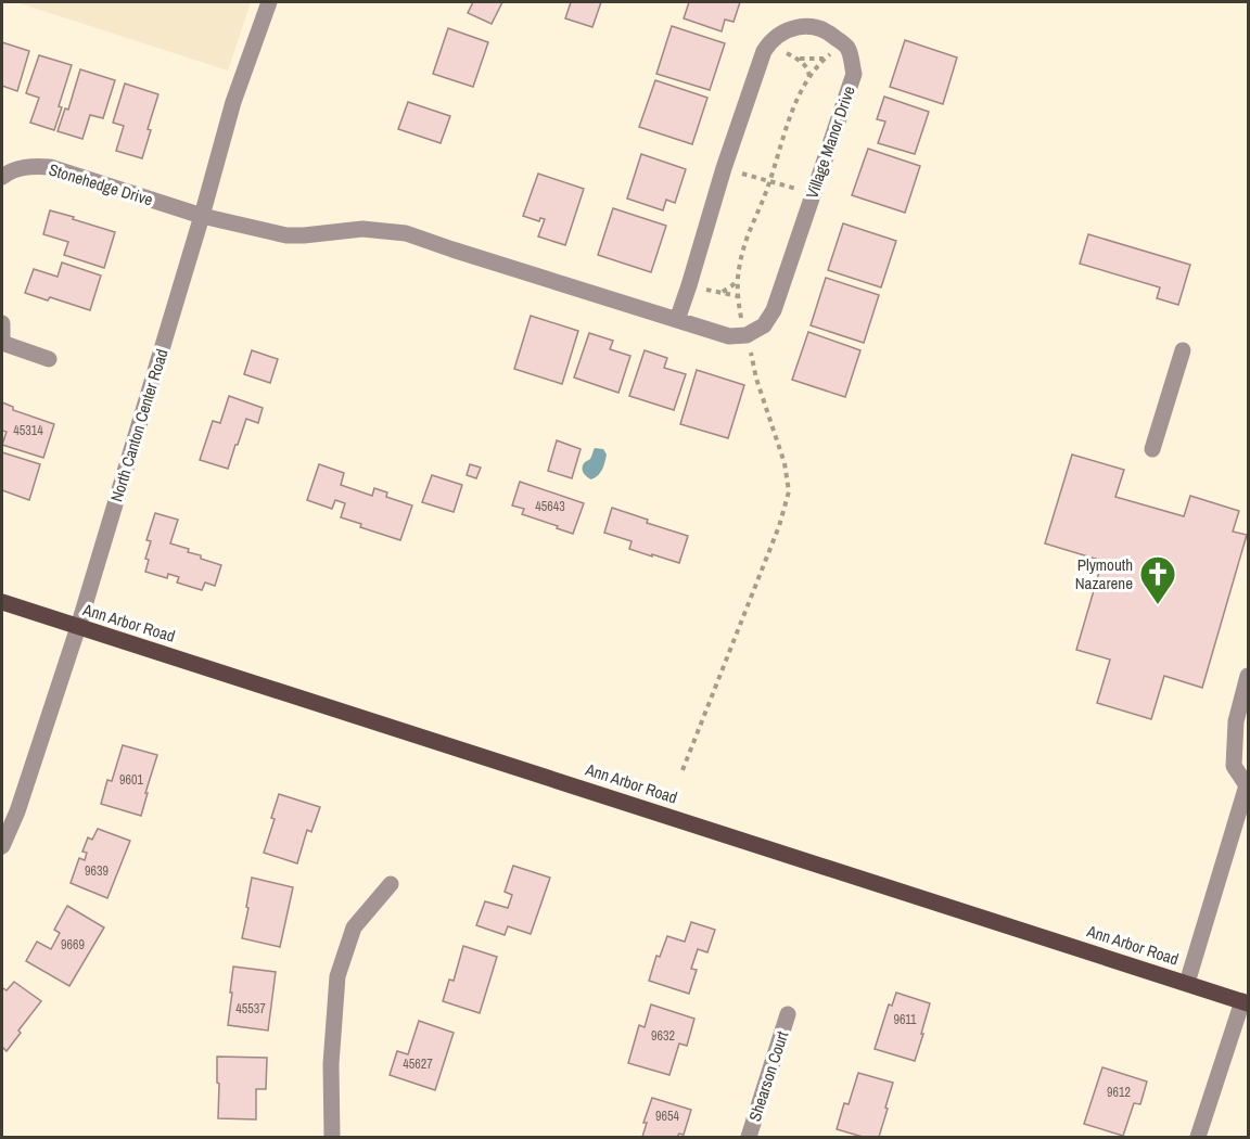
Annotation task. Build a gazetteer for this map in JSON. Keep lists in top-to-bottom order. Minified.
{"streets":{"main road":["Ann Arbor Road"],"street":["Village Manor Drive","Stonehedge Drive","North Canton Center Road","Shearson Court"]},"crossings":[["Village Manor Drive","Stonehedge Drive"],["Village Manor Drive","North Canton Center Road"],["Stonehedge Drive","North Canton Center Road"],["North Canton Center Road","Ann Arbor Road"]],"places":{"church":["Plymouth Nazarene"]},"house_numbers":["45314","45643","9601","9639","9669","45537","9611","9632","45627","9612","9654"]}
